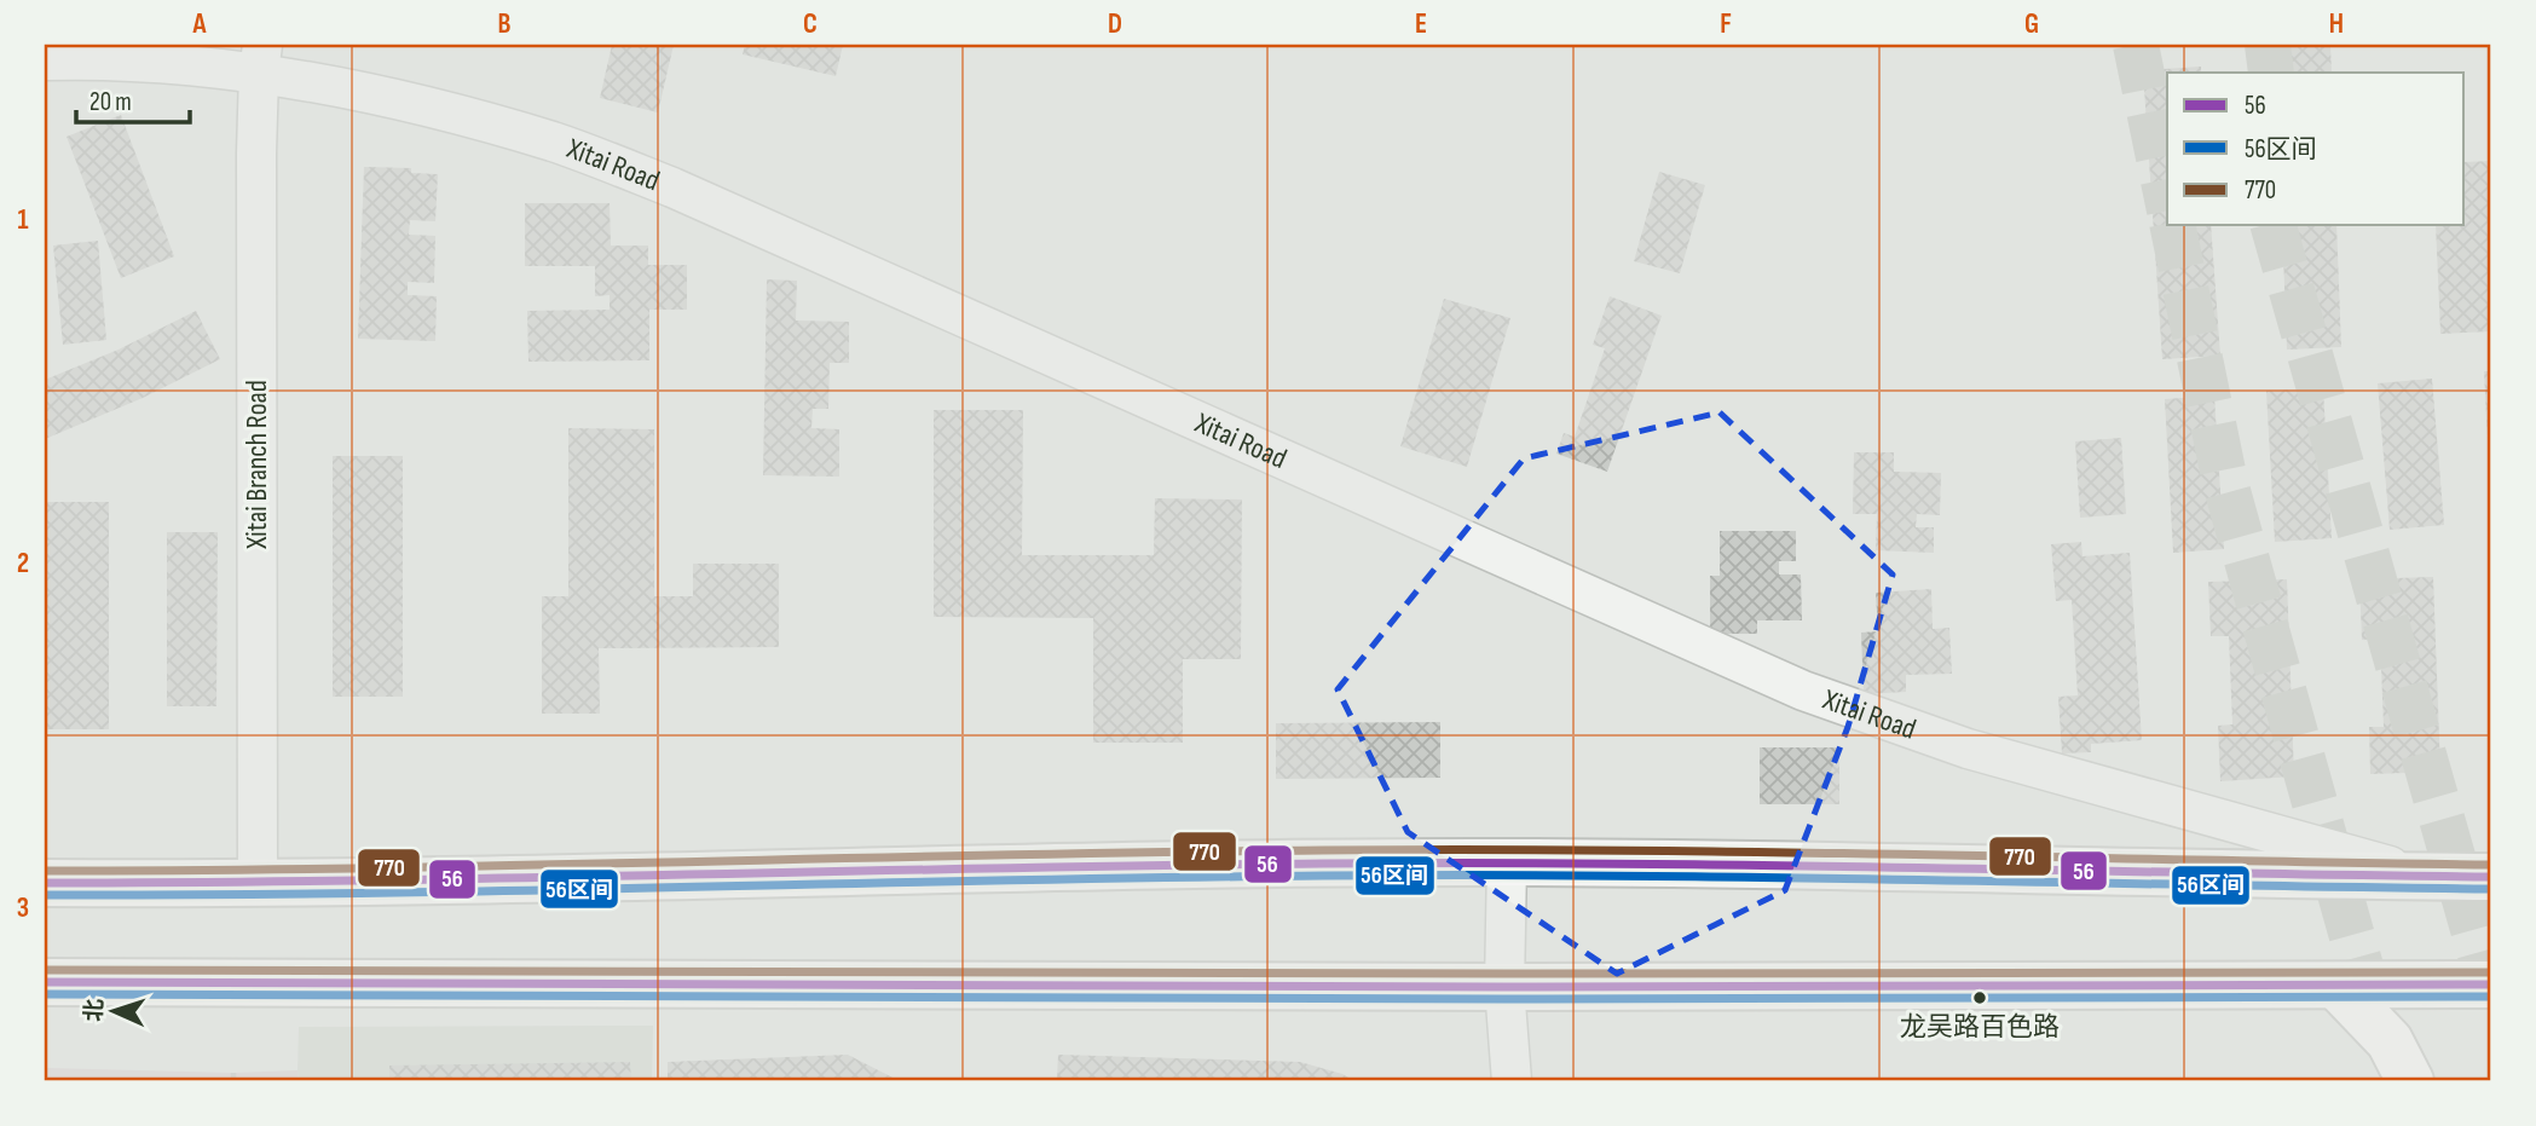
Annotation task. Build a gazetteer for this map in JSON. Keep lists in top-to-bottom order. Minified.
{"streets":{"street":["Xitai Road","Xitai Branch Road"]},"crossings":[["Xitai Road","Xitai Branch Road"]],"places":["龙吴路百色路"],"lines":["transit line 770","transit line 56","transit line 56区间"],"legend":["56","56区间","770"],"scale_bar":"20 m","north":"left","grid":{"columns":["A","B","C","D","E","F","G","H"],"rows":["1","2","3"]}}
